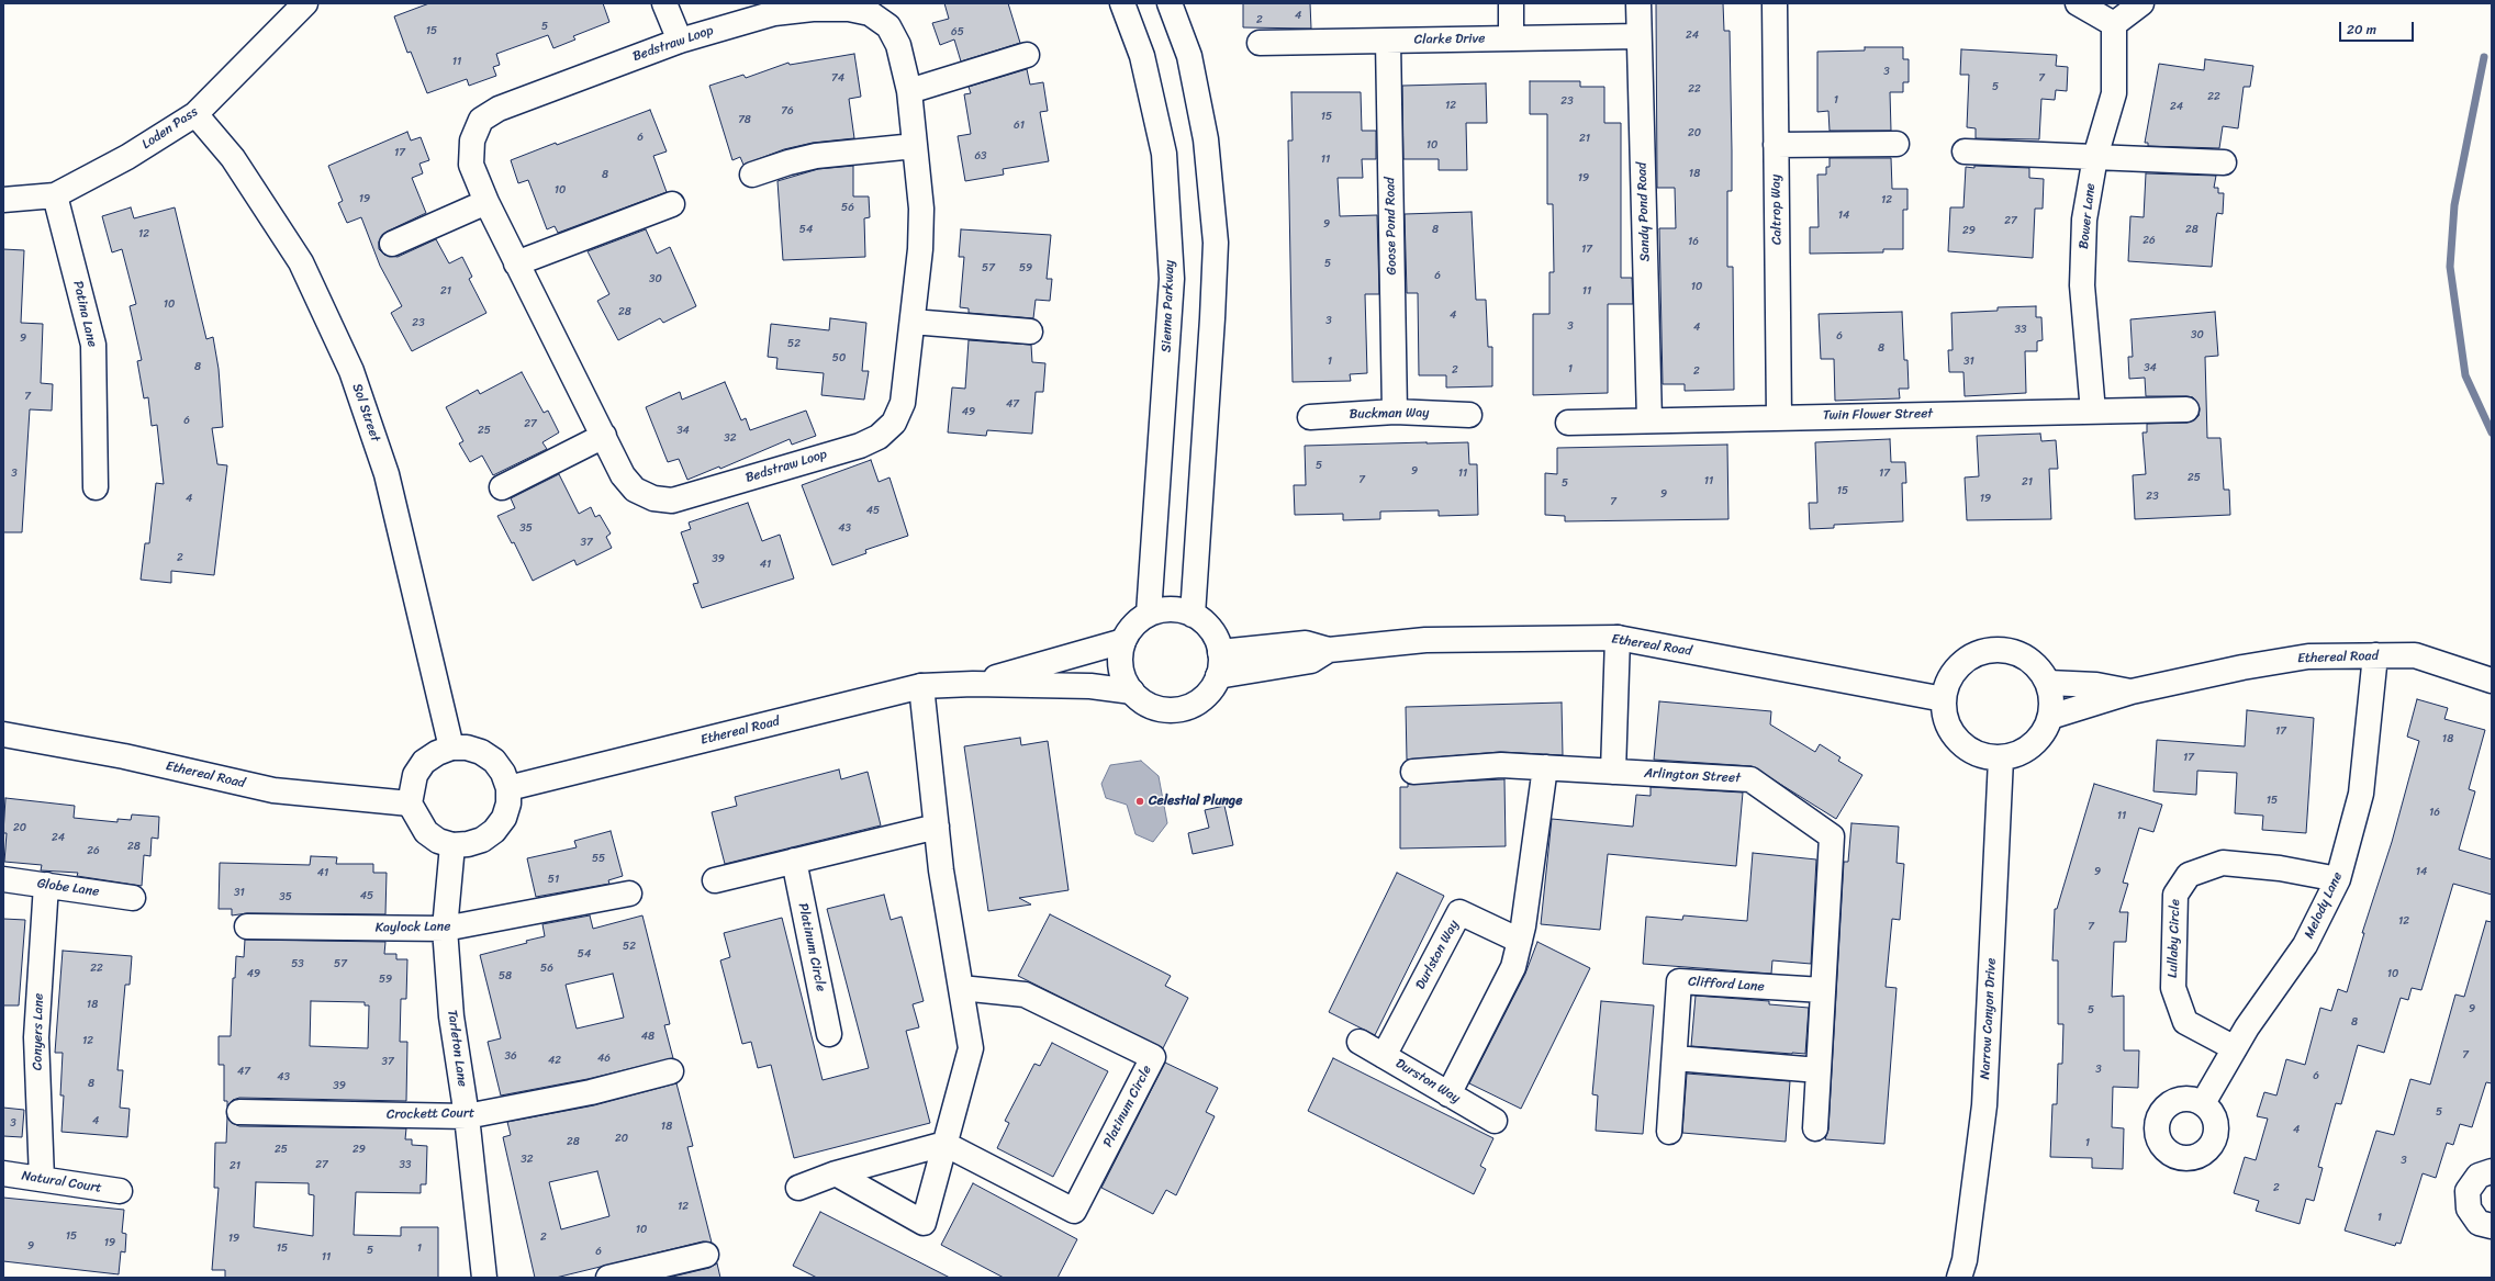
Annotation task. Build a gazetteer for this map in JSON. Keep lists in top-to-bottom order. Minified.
{"streets":{"street":["Clarke Drive","Bedstraw Loop","Loden Pass","Caltrop Way","Sandy Pond Road","Bower Lane","Goose Pond Road","Sienna Parkway","Patina Lane","Sol Street","Buckman Way","Twin Flower Street","Ethereal Road","Arlington Street","Globe Lane","Melody Lane","Kaylock Lane","Lullaby Circle","Platinum Circle","Durlston Way","Clifford Lane","Narrow Canyon Drive","Conyers Lane","Tarleton Lane","Durston Way","Crockett Court","Natural Court"]},"crossings":[["Clarke Drive","Sandy Pond Road"],["Clarke Drive","Goose Pond Road"],["Loden Pass","Patina Lane"],["Loden Pass","Sol Street"],["Caltrop Way","Twin Flower Street"],["Sandy Pond Road","Twin Flower Street"],["Bower Lane","Twin Flower Street"],["Goose Pond Road","Buckman Way"],["Sienna Parkway","Ethereal Road"],["Sol Street","Ethereal Road"],["Sol Street","Tarleton Lane"],["Ethereal Road","Melody Lane"],["Ethereal Road","Narrow Canyon Drive"],["Ethereal Road","Tarleton Lane"],["Arlington Street","Clifford Lane"],["Globe Lane","Conyers Lane"],["Melody Lane","Lullaby Circle"],["Kaylock Lane","Tarleton Lane"],["Durlston Way","Durston Way"],["Conyers Lane","Natural Court"],["Tarleton Lane","Crockett Court"]],"places":["Celestial Plunge"],"house_numbers":["4","2","5","15","65","24","11","3","74","7","5","22","22","1","23","12","24","76","15","78","61","20","6","21","10","17","63","11","18","8","19","10","19","12","56","14","27","9","54","8","28","29","12","26","16","17","5","57","59","6","30","10","21","11","10","28","4","3","23","3","4","33","30","6","9","52","8","50","1","31","8","34","1","2","2","7","47","49","6","27","25","34","32","5","9","3","11","17","25","7","11","21","5","15","9","23","4","19","7","45","35","43","37","2","39","41","17","18","17","15","16","11","20","24","28","26","55","9","14","41","51","31","45","35","12","7","52","54","53","57","22","56","49","10","58","59","18","9","5","8","48","12","7","36","46","42","37","3","47","6","43","8","39","5","4","3","18","4","20","28","1","25","29","32","3","27","33","21","2","12","1","10","15","2","19","19","9","15","1","5","6","11"],"scale_bar":"20 m"}
